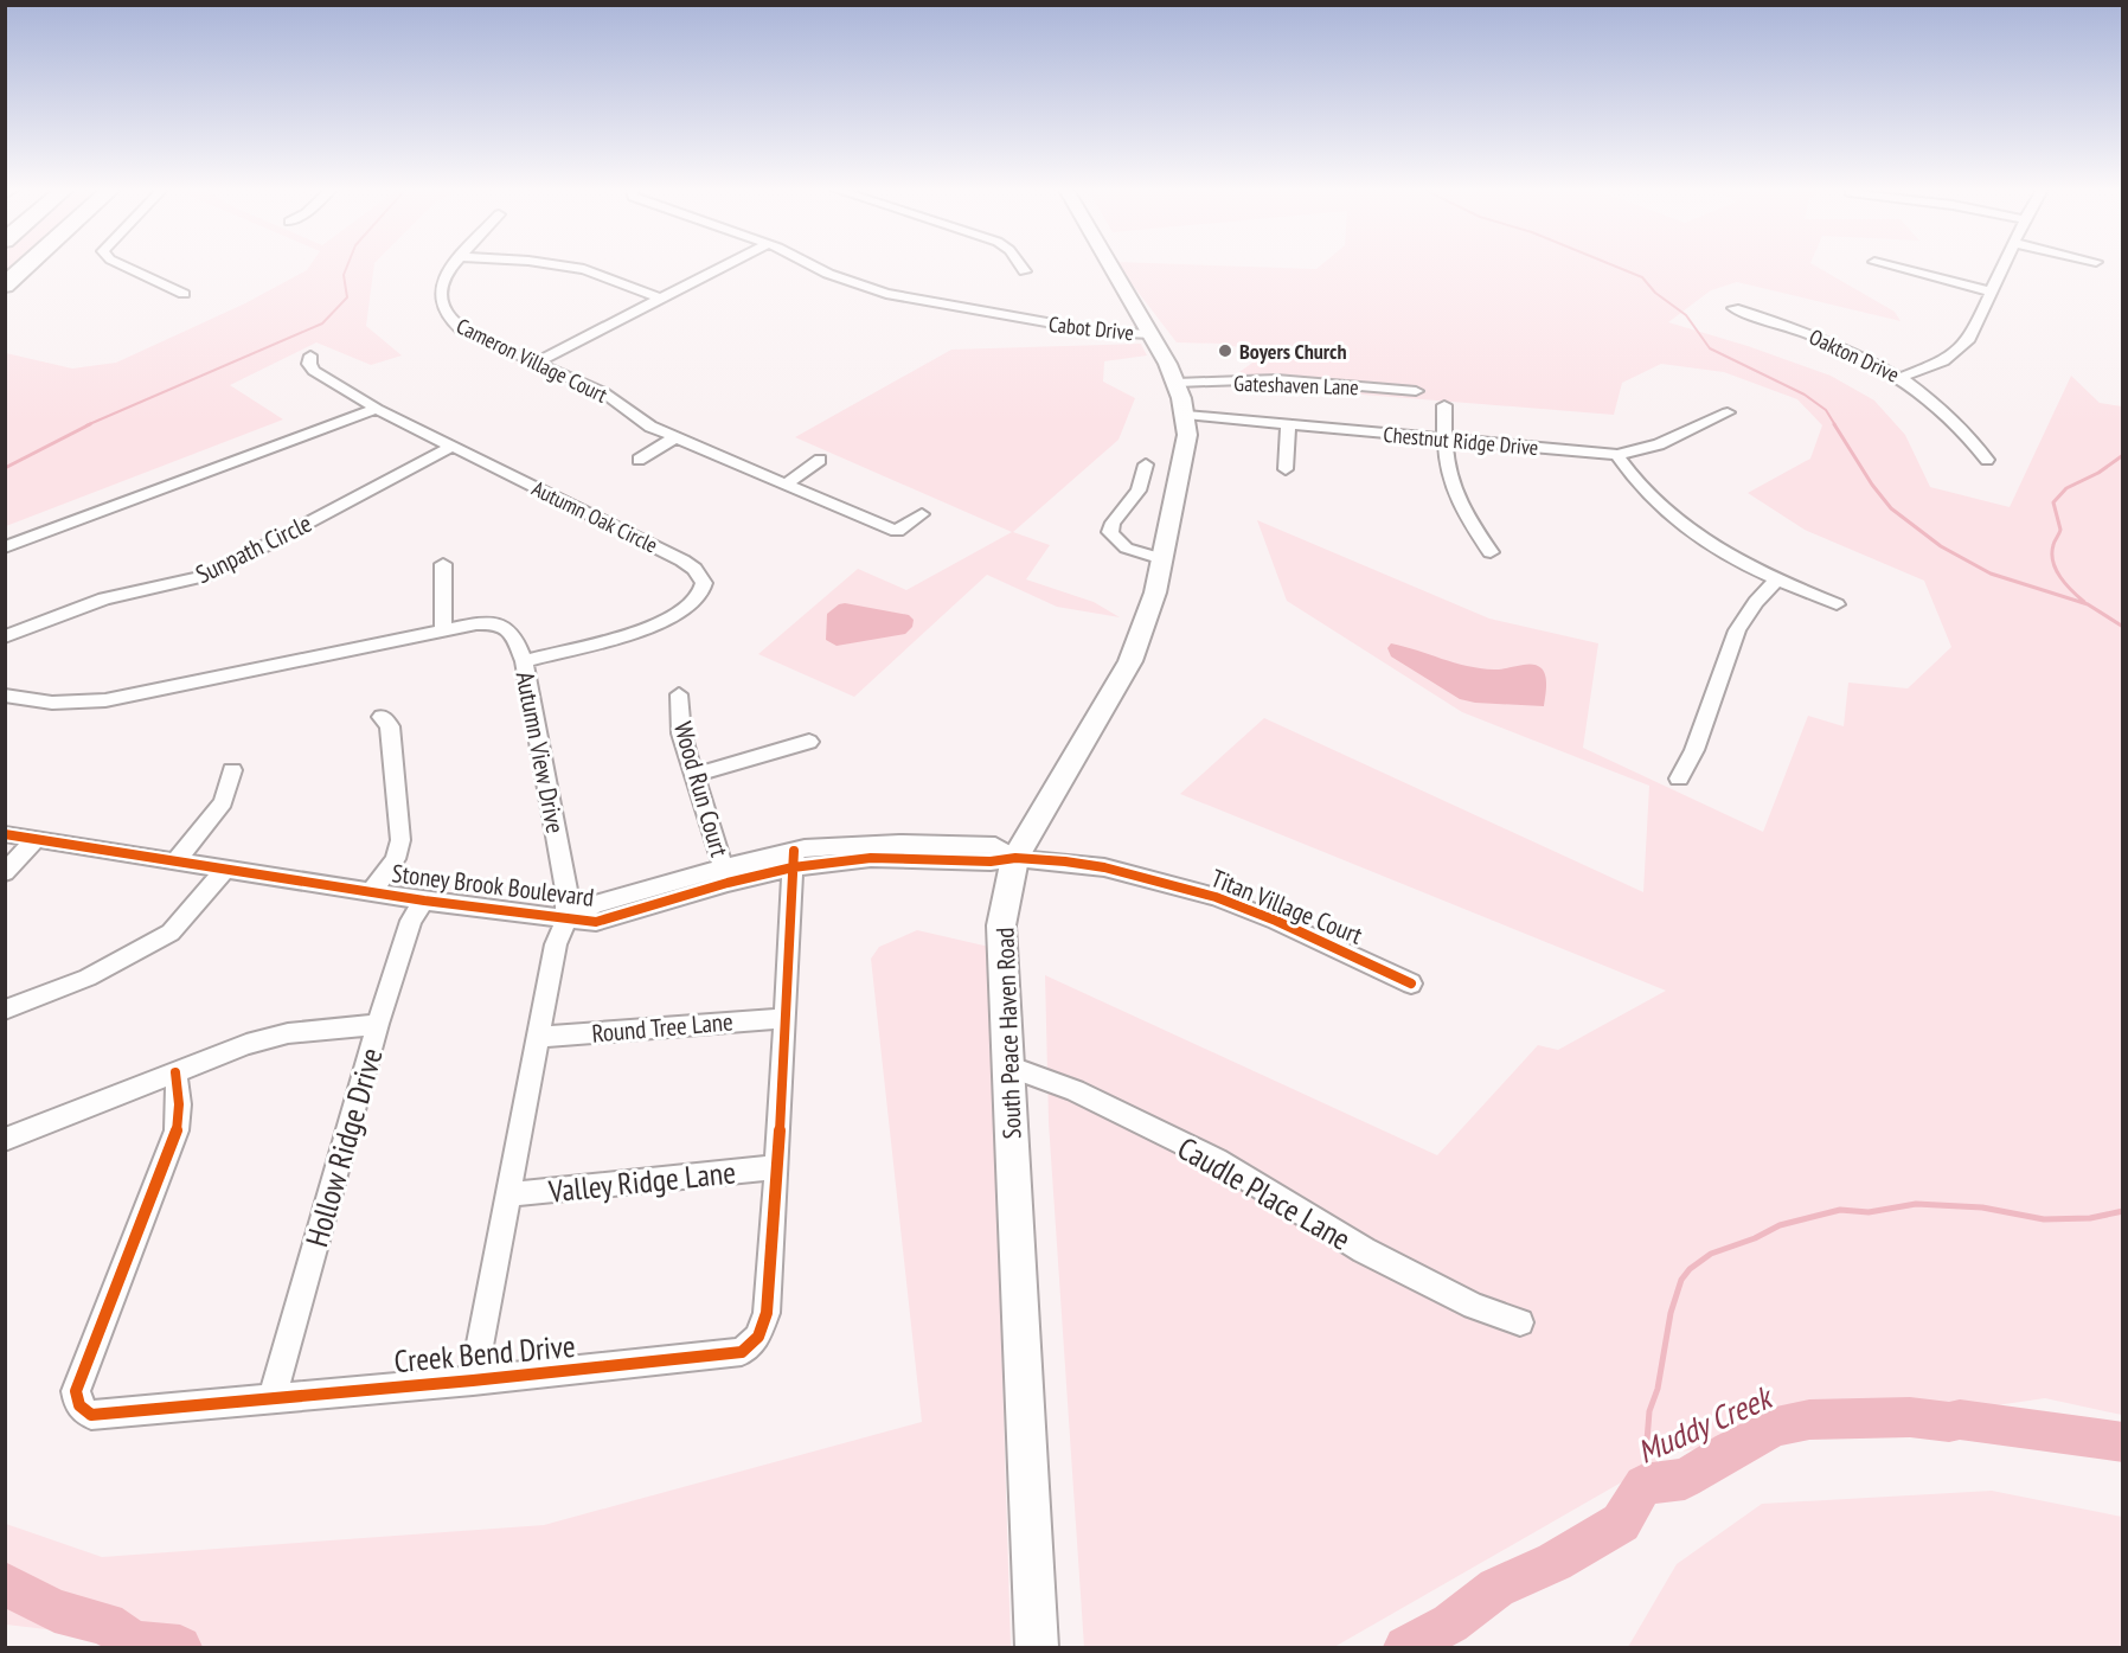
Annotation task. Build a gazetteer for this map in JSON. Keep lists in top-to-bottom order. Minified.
{"streets":{"main road":["South Peace Haven Road"],"street":["Cabot Drive","Oakton Drive","Cameron Village Court","Gateshaven Lane","Chestnut Ridge Drive","Autumn Oak Circle","Sunpath Circle","Autumn View Drive","Wood Run Court","Stoney Brook Boulevard","Titan Village Court","Round Tree Lane","Hollow Ridge Drive","Valley Ridge Lane","Caudle Place Lane","Creek Bend Drive"]},"crossings":[["Cabot Drive","South Peace Haven Road"],["Gateshaven Lane","South Peace Haven Road"],["Chestnut Ridge Drive","South Peace Haven Road"],["Autumn Oak Circle","Sunpath Circle"],["Autumn Oak Circle","Autumn View Drive"],["Autumn View Drive","Stoney Brook Boulevard"],["Autumn View Drive","Round Tree Lane"],["Autumn View Drive","Valley Ridge Lane"],["Autumn View Drive","Creek Bend Drive"],["Wood Run Court","Stoney Brook Boulevard"],["Stoney Brook Boulevard","Titan Village Court"],["Stoney Brook Boulevard","South Peace Haven Road"],["Stoney Brook Boulevard","Hollow Ridge Drive"],["Stoney Brook Boulevard","Creek Bend Drive"],["Titan Village Court","South Peace Haven Road"],["Round Tree Lane","Creek Bend Drive"],["South Peace Haven Road","Caudle Place Lane"],["Hollow Ridge Drive","Creek Bend Drive"],["Valley Ridge Lane","Creek Bend Drive"]],"water":["Muddy Creek"],"places":["Boyers Church"]}
